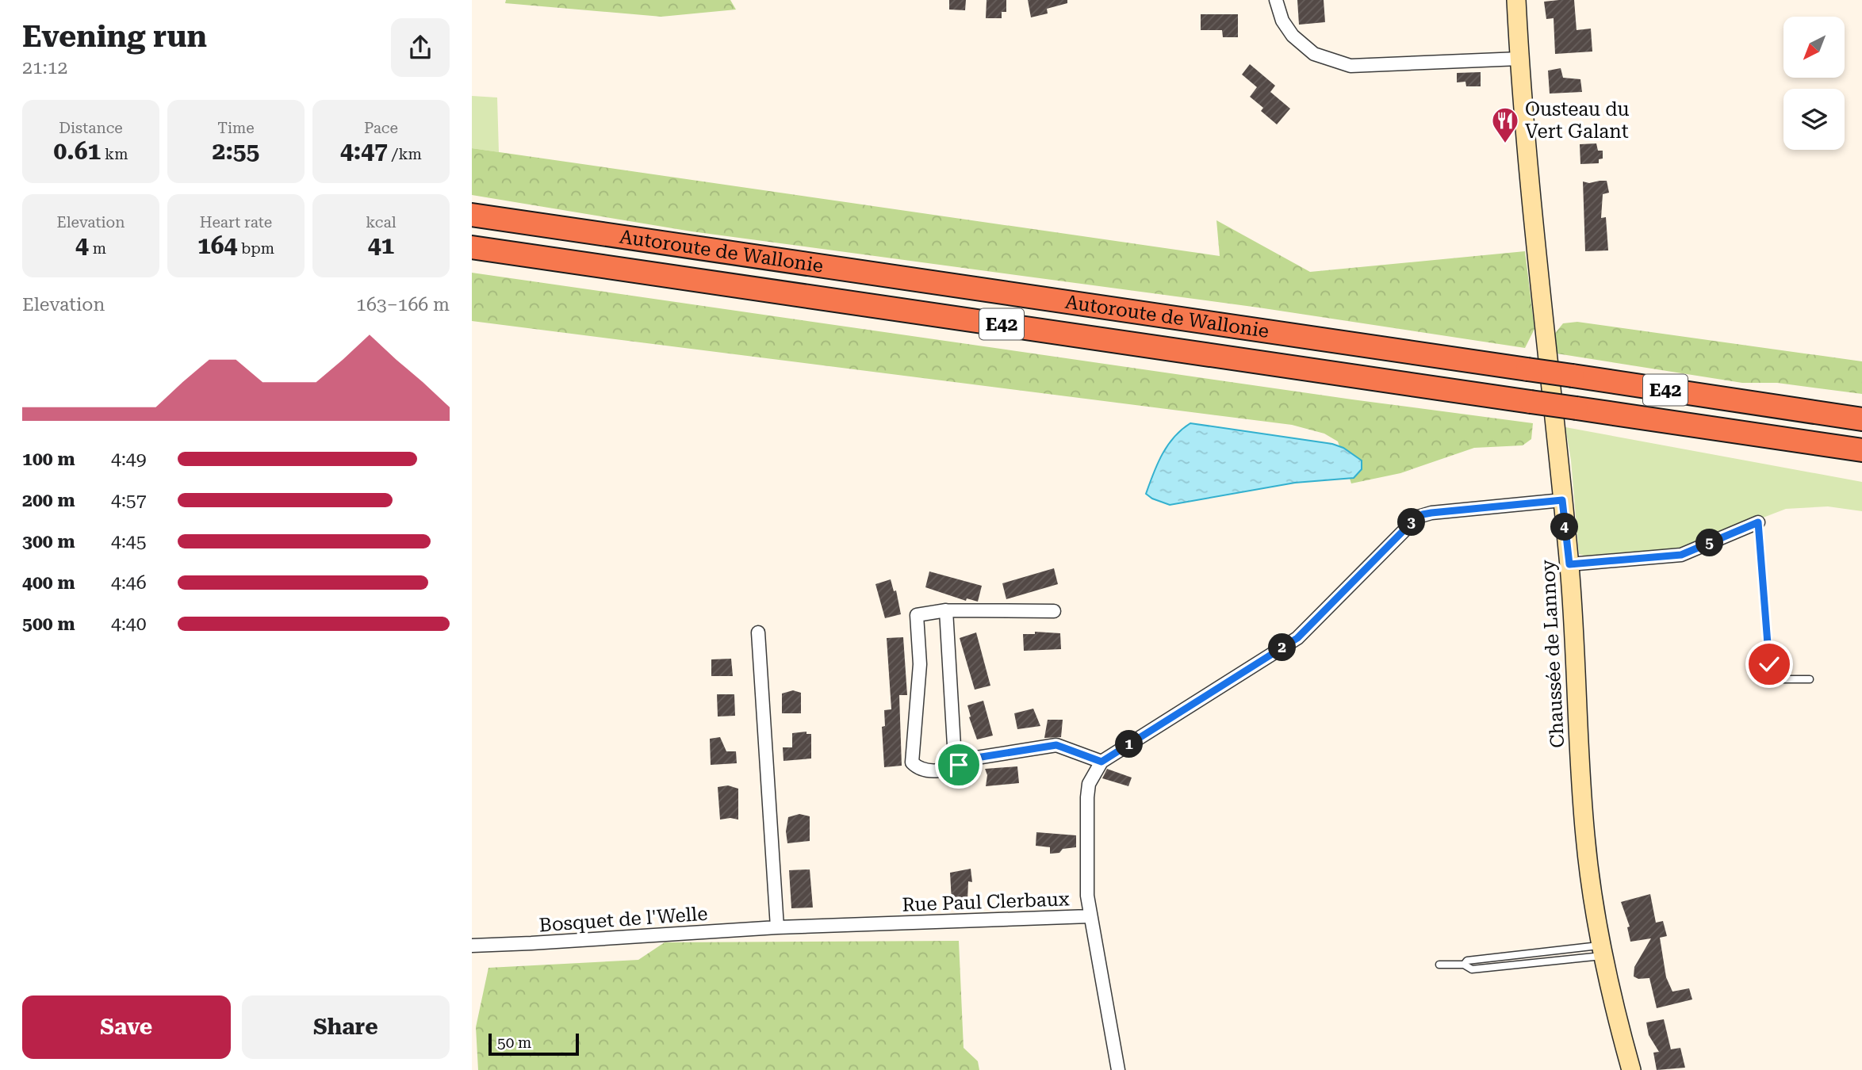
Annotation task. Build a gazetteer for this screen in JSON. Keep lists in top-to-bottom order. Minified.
{"streets":{"highway":["Autoroute de Wallonie","E42"],"main road":["Chaussée de Lannoy"],"street":["Rue Paul Clerbaux","Bosquet de l'Welle"]},"crossings":[["Rue Paul Clerbaux","Bosquet de l'Welle"]],"places":{"restaurant":["Ousteau du Vert Galant"]},"scale_bar":"50 m","north":"bottom left","page":{"heading":["Evening run","21:12"],"stats":[["Distance","0.61 km"],["Time","2:55"],["Pace","4:47 /km"],["Elevation","4 m"],["Heart rate","164 bpm"],["kcal","41"]],"chart":["Elevation","163–166 m"],"list":[{"name":"100 m","note":"4:49"},{"name":"200 m","note":"4:57"},{"name":"300 m","note":"4:45"},{"name":"400 m","note":"4:46"},{"name":"500 m","note":"4:40"}],"pins":["3","4","5","2","1"],"buttons":["Save","Share"],"scale":"50 m"}}
